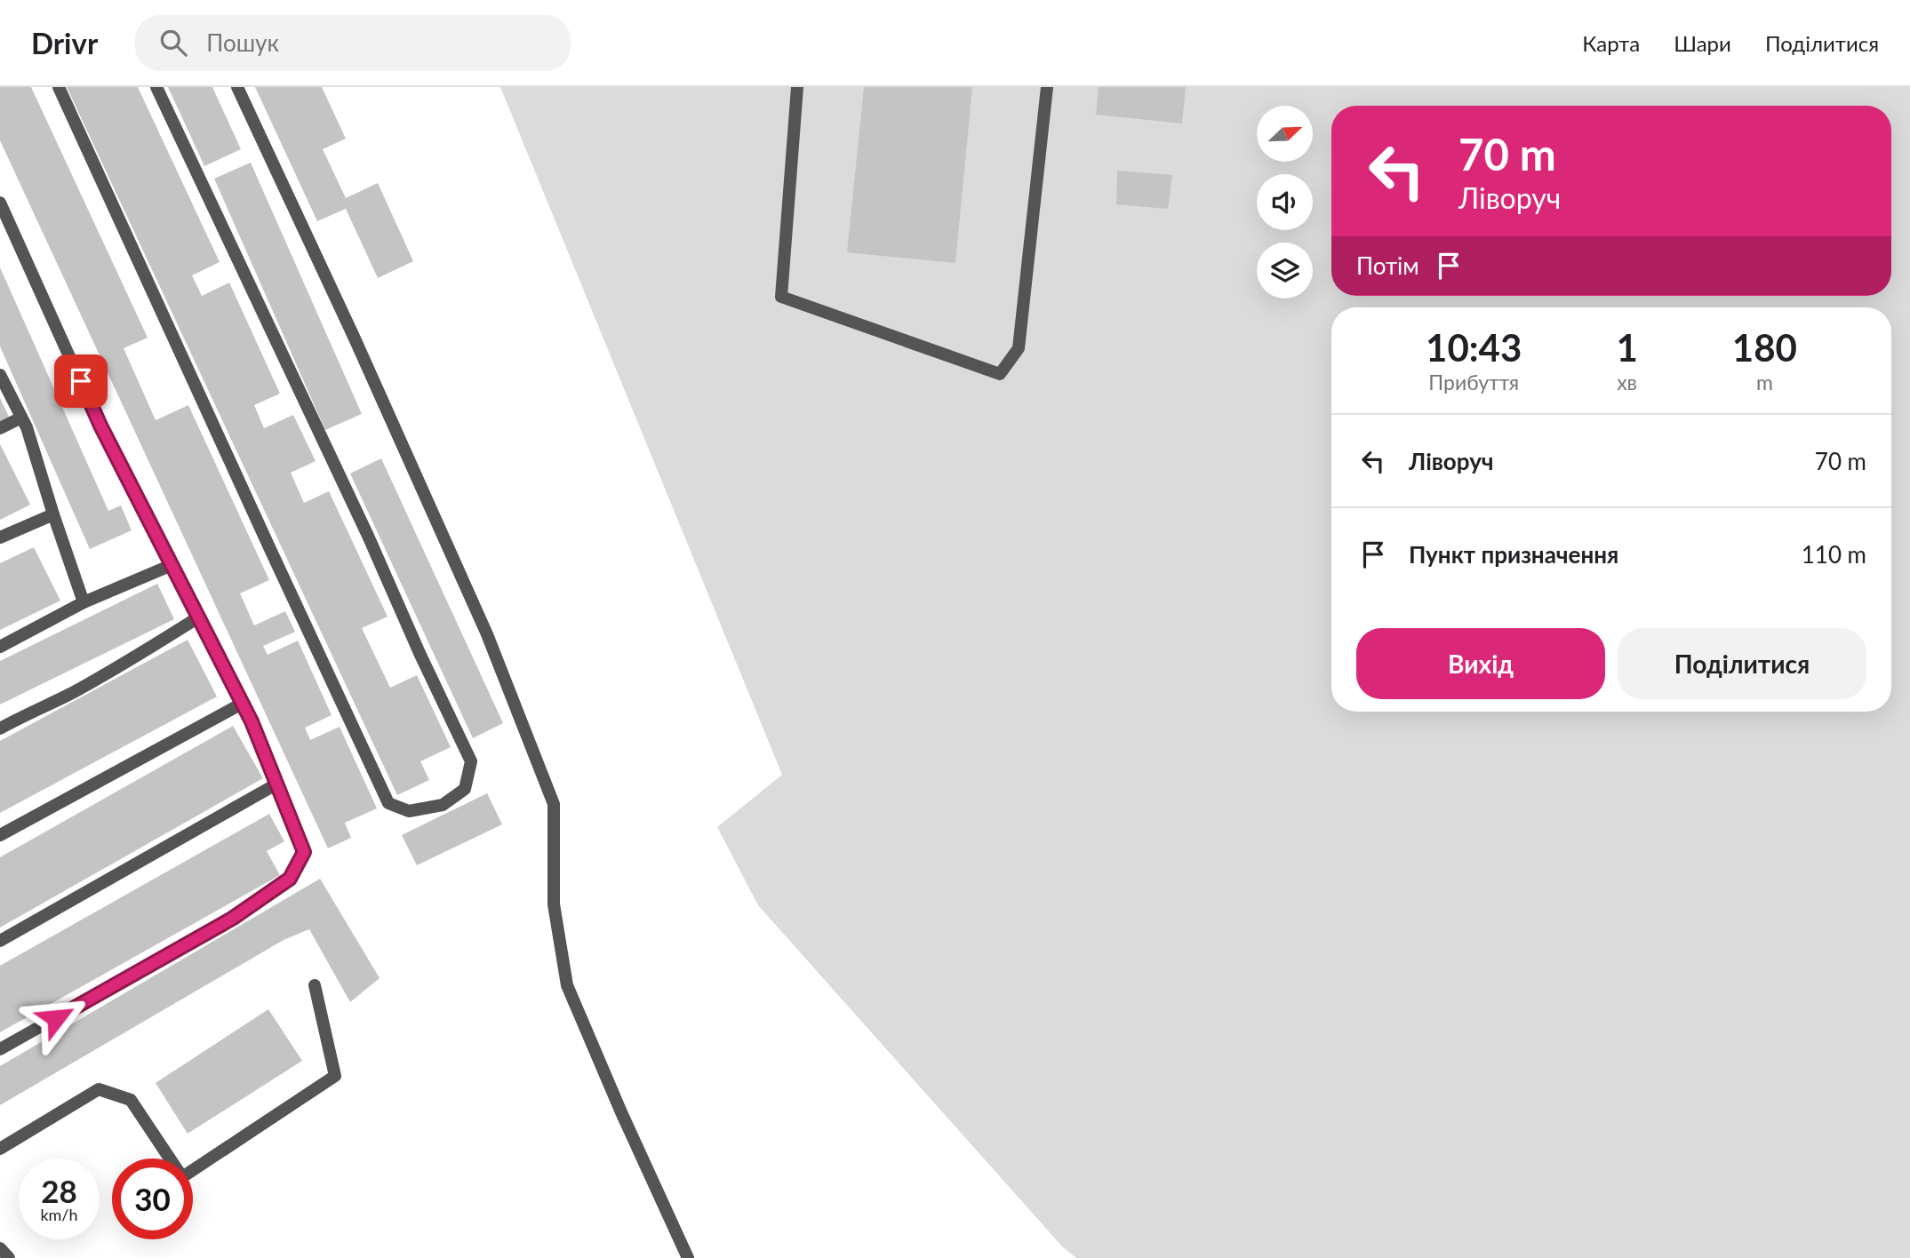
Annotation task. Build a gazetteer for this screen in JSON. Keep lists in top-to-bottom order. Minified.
{"north":"top right","page":{"header":"Drivr","search":"Пошук","nav":["Карта","Шари","Поділитися"],"turn":["70 m","Ліворуч"],"then":"Потім","eta":["10:43","Прибуття","1","хв","180","m"],"list":[{"name":"Ліворуч","value":"70 m"},{"name":"Пункт призначення","value":"110 m"}],"buttons":["Вихід","Поділитися"],"speed":"28 km/h","limit":"30"}}
